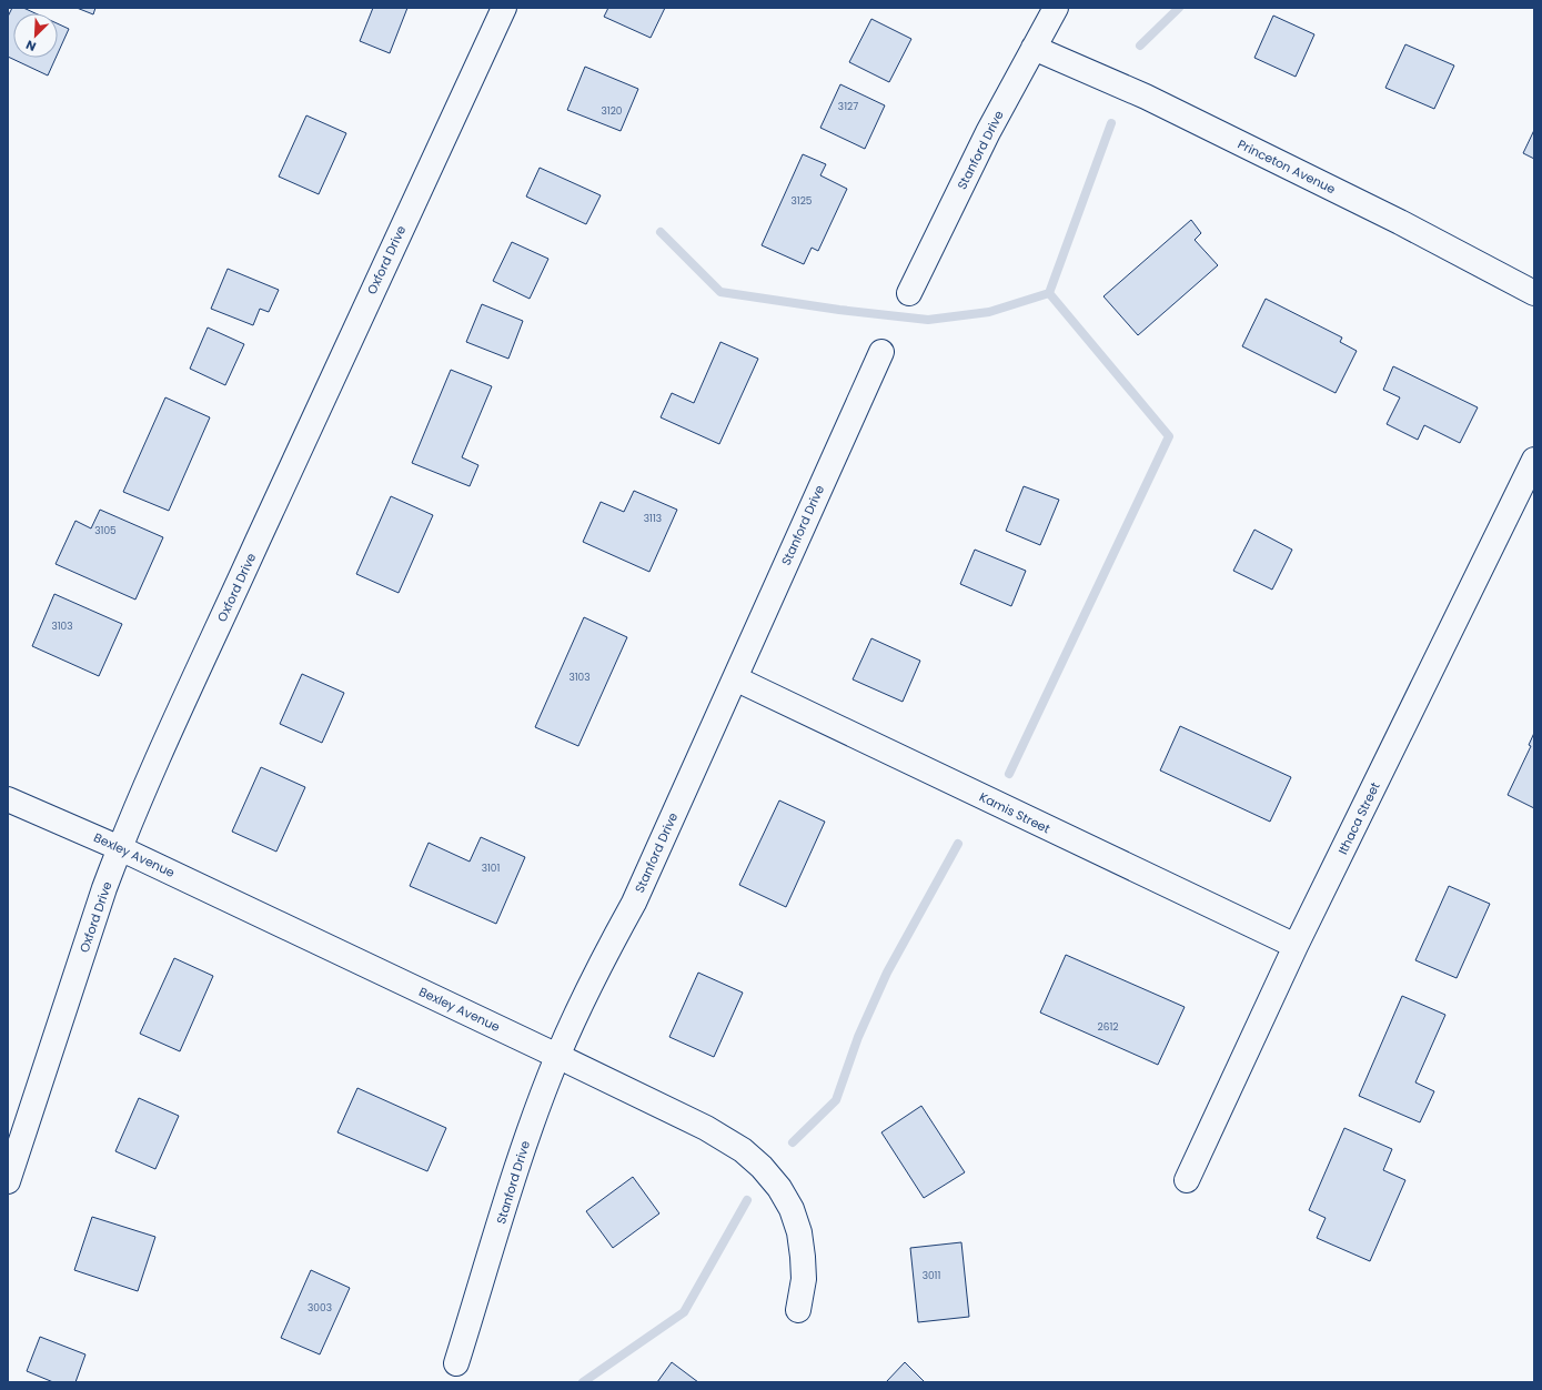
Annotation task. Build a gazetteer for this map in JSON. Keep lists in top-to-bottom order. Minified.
{"streets":{"street":["Stanford Drive","Princeton Avenue","Oxford Drive","Kamis Street","Ithaca Street","Bexley Avenue"]},"crossings":[["Stanford Drive","Princeton Avenue"],["Stanford Drive","Kamis Street"],["Stanford Drive","Bexley Avenue"],["Oxford Drive","Bexley Avenue"],["Kamis Street","Ithaca Street"]],"house_numbers":["3127","3120","3125","3113","3105","3103","3103","3101","2612","3011","3003"],"north":"bottom left"}
